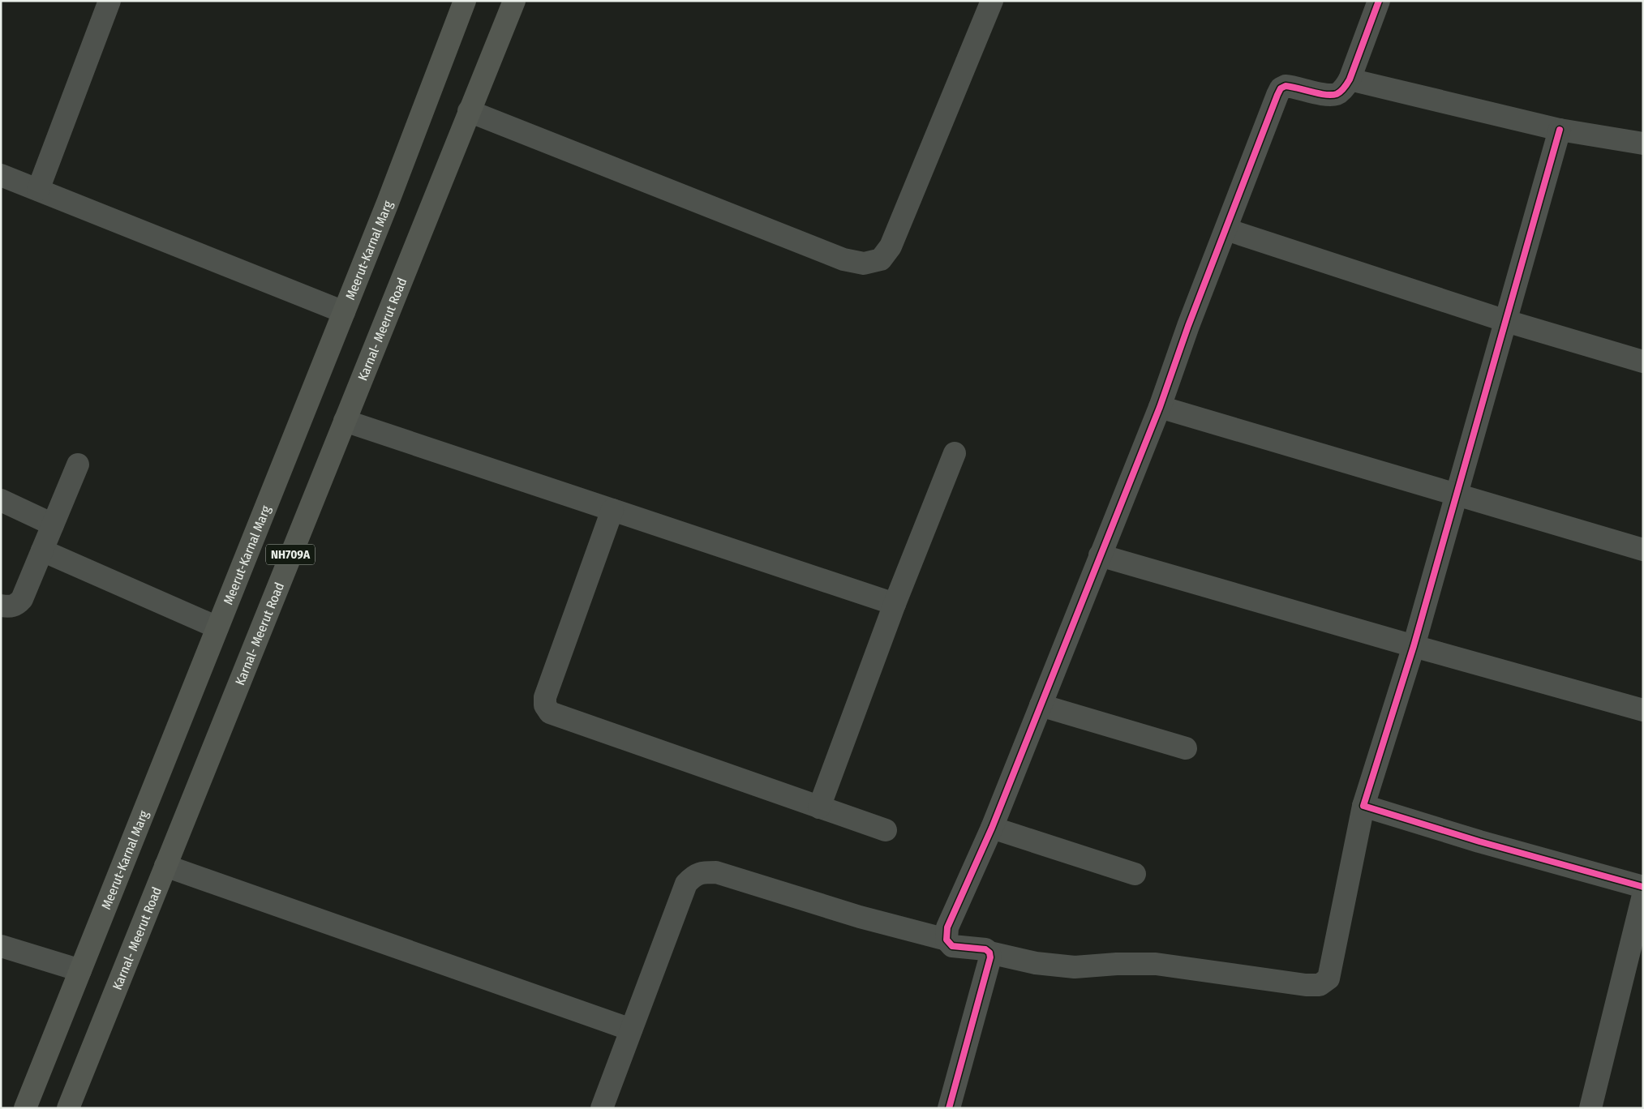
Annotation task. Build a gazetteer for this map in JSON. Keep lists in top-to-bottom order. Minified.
{"streets":{"highway":["Meerut-Karnal Marg","Karnal- Meerut Road","NH709A"]}}
